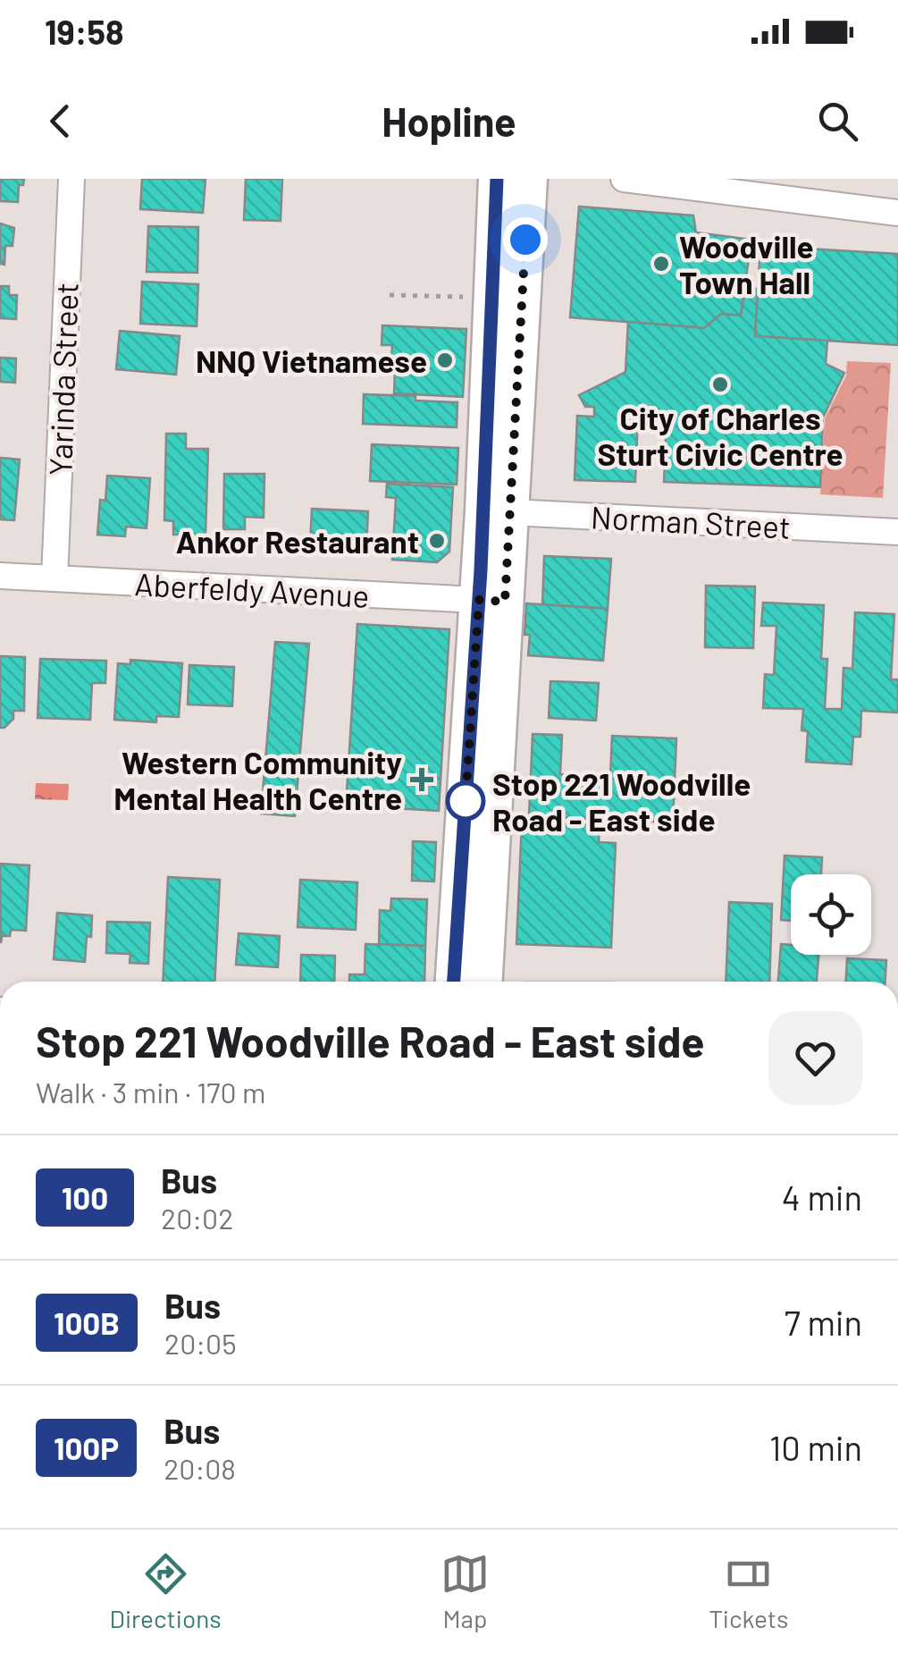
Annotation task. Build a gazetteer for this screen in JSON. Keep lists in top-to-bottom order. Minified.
{"streets":{"street":["Yarinda Street","Norman Street","Aberfeldy Avenue"]},"crossings":[["Yarinda Street","Aberfeldy Avenue"]],"places":{"other":["Woodville Town Hall","NNQ Vietnamese","City of Charles Sturt Civic Centre","Ankor Restaurant","Stop 221 Woodville Road - East side"],"health":["Western Community Mental Health Centre"]},"lines":["bus line 100"],"page":{"status":"19:58","header":"Hopline","heading":["Stop 221 Woodville Road - East side","Walk · 3 min · 170 m"],"list":[{"mark":"100","name":"Bus","note":"20:02","value":"4 min"},{"mark":"100B","name":"Bus","note":"20:05","value":"7 min"},{"mark":"100P","name":"Bus","note":"20:08","value":"10 min"}],"tabs":["Directions","Map","Tickets"]}}
